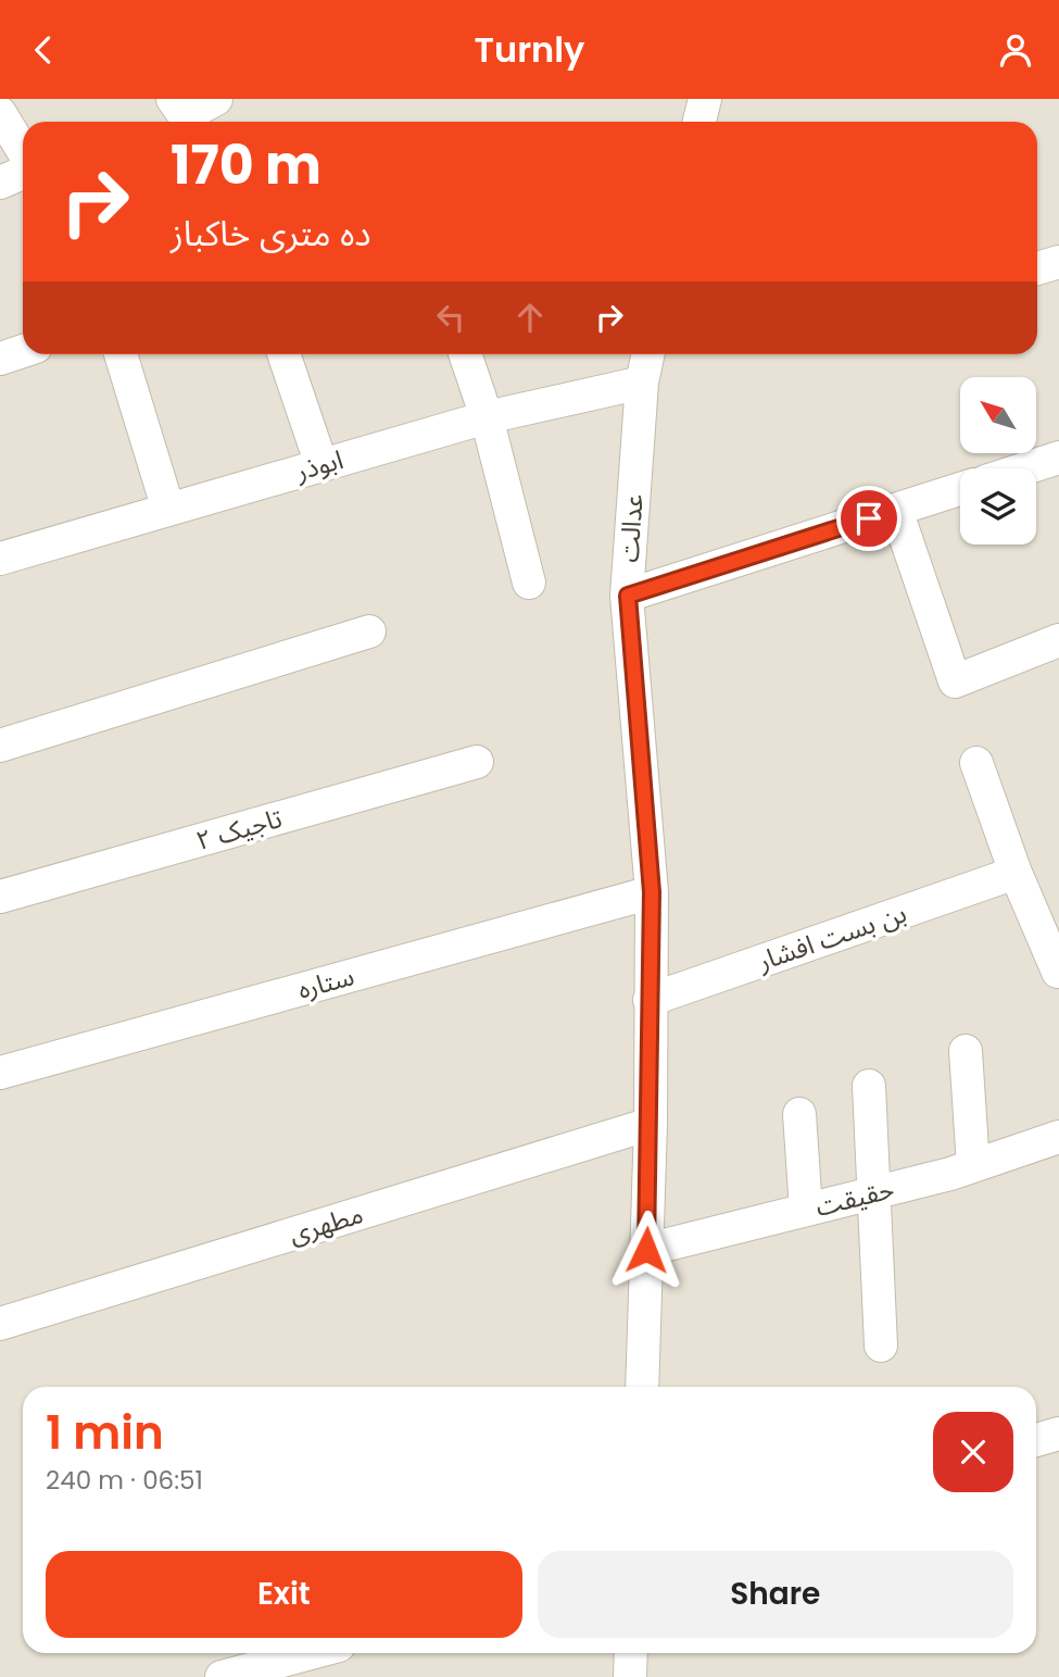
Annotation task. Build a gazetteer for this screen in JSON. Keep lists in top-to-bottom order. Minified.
{"streets":{"street":["ابوذر","عدالت","تاجیک ۲","بن بست افشار","ستاره","حقیقت","مطهری"]},"crossings":[["ابوذر","عدالت"],["عدالت","بن بست افشار"],["عدالت","ستاره"],["عدالت","حقیقت"],["عدالت","مطهری"]],"north":"top left","page":{"header":"Turnly","turn":["170 m","ده متری خاکباز"],"heading":["1 min","240 m · 06:51"],"buttons":["Exit","Share"]}}
